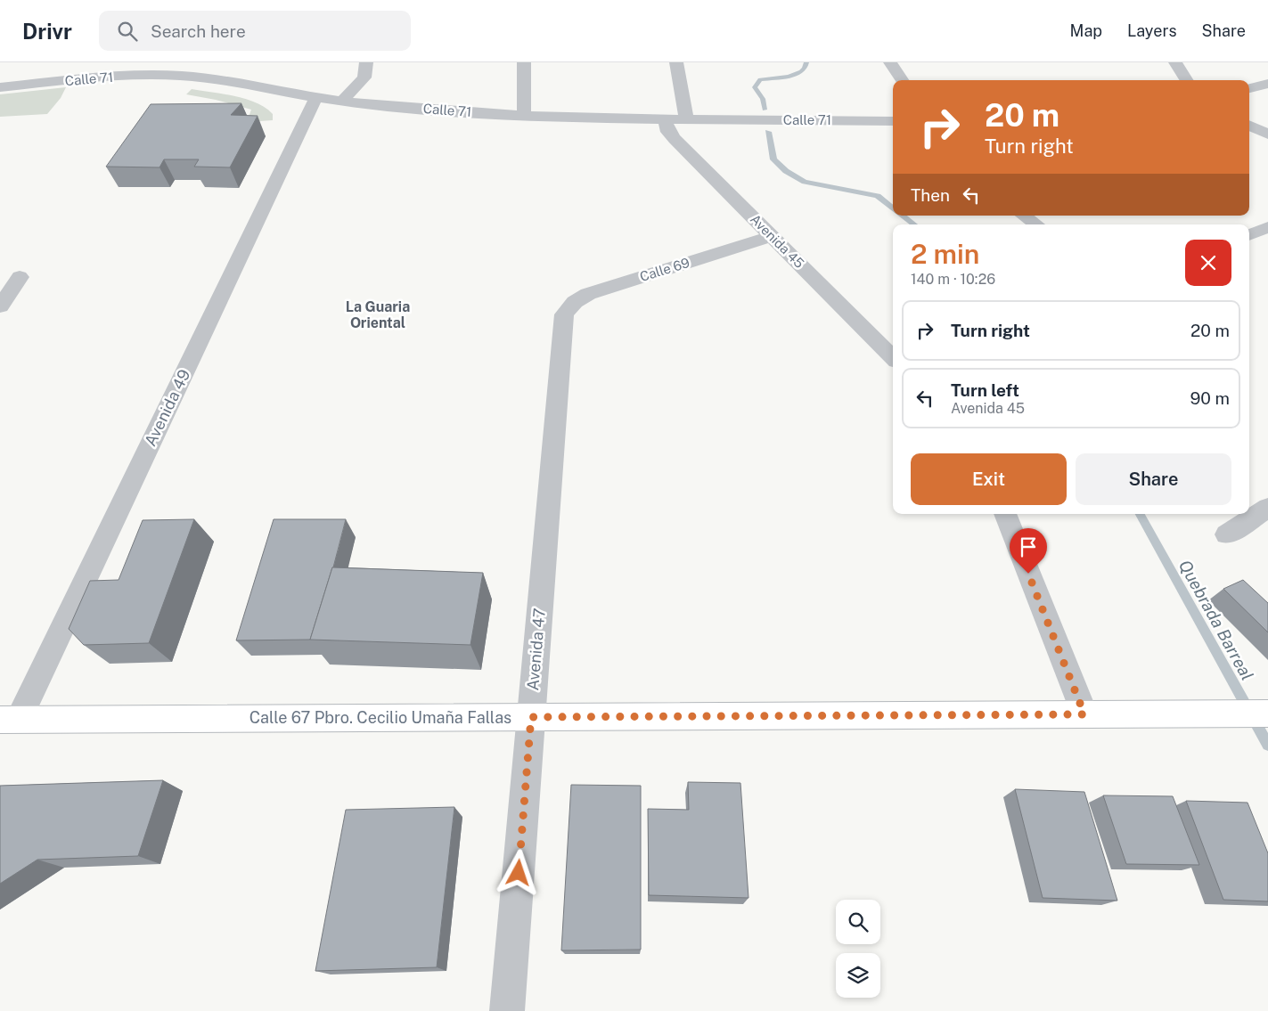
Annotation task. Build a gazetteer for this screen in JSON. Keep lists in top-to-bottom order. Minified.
{"streets":{"main road":["Calle 67 Pbro. Cecilio Umaña Fallas"],"street":["Calle 71","Avenida 45","Calle 69","Avenida 49","Avenida 47"]},"crossings":[["Calle 71","Avenida 45"],["Calle 71","Avenida 49"],["Avenida 45","Calle 69"],["Calle 69","Avenida 47"],["Avenida 49","Calle 67 Pbro. Cecilio Umaña Fallas"],["Avenida 47","Calle 67 Pbro. Cecilio Umaña Fallas"]],"districts":["La Guaria Oriental"],"water":["Quebrada Barreal"],"page":{"header":"Drivr","search":"Search here","nav":["Map","Layers","Share"],"turn":["20 m","Turn right"],"then":"Then","heading":["2 min","140 m · 10:26"],"list":[{"name":"Turn right","value":"20 m"},{"name":"Turn left","note":"Avenida 45","value":"90 m"}],"buttons":["Exit","Share"]}}
